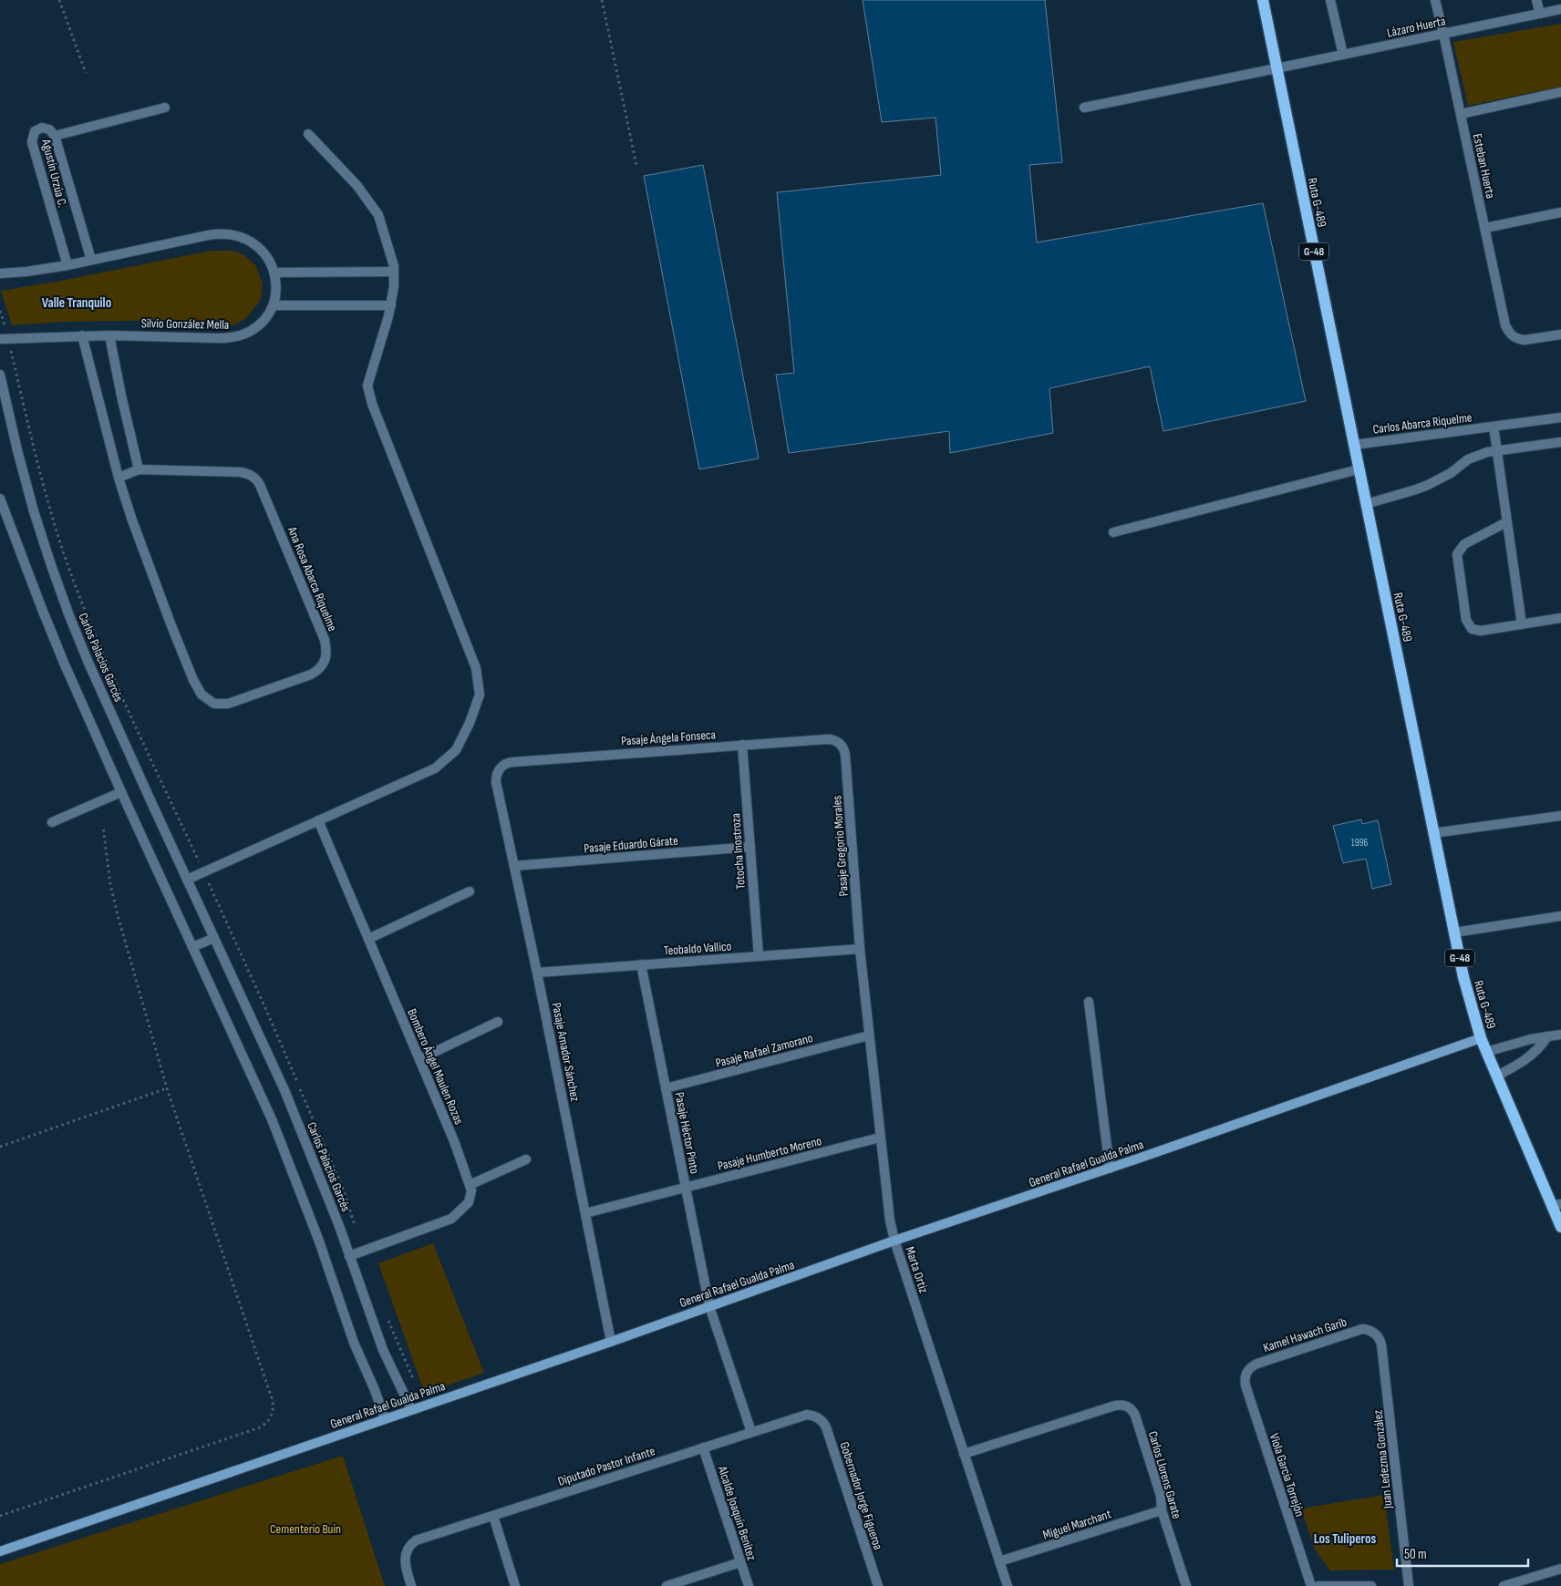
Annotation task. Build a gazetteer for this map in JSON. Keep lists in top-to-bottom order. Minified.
{"streets":{"main road":["Ruta G-489","G-48","General Rafael Gualda Palma"],"street":["Lázaro Huerta","Esteban Huerta","Agustín Urzúa C.","Silvio González Mella","Carlos Abarca Riquelme","Ana Rosa Abarca Riquelme","Carlos Palacios Garcés","Pasaje Ángela Fonseca","Pasaje Eduardo Gárate","Pasaje Gregorio Morales","Totocha Inostroza","Teobaldo Vallico","Pasaje Rafael Zamorano","Pasaje Amador Sánchez","Bombero Ángel Maulen Rozas","Pasaje Héctor Pinto","Pasaje Humberto Moreno","Marta Ortiz","Kamel Hawach Garib","Juan Ledezma González","Diputado Pastor Infante","Carlos Llorens Garate","Viola García Torrejón","Gobernador Jorge Figueroa","Alcalde Joaquín Benítez","Miguel Marchant"]},"crossings":[["Lázaro Huerta","Esteban Huerta"],["Lázaro Huerta","Ruta G-489"],["Agustín Urzúa C.","Silvio González Mella"],["Ruta G-489","Carlos Abarca Riquelme"],["Ruta G-489","General Rafael Gualda Palma"],["Silvio González Mella","Ana Rosa Abarca Riquelme"],["Carlos Palacios Garcés","Bombero Ángel Maulen Rozas"],["Carlos Palacios Garcés","General Rafael Gualda Palma"],["Pasaje Ángela Fonseca","Pasaje Gregorio Morales"],["Pasaje Ángela Fonseca","Totocha Inostroza"],["Pasaje Ángela Fonseca","Pasaje Amador Sánchez"],["Pasaje Eduardo Gárate","Totocha Inostroza"],["Pasaje Eduardo Gárate","Pasaje Amador Sánchez"],["Pasaje Gregorio Morales","Teobaldo Vallico"],["Pasaje Gregorio Morales","Marta Ortiz"],["Totocha Inostroza","Teobaldo Vallico"],["Teobaldo Vallico","Pasaje Amador Sánchez"],["Teobaldo Vallico","Pasaje Héctor Pinto"],["Teobaldo Vallico","Marta Ortiz"],["Pasaje Rafael Zamorano","Pasaje Héctor Pinto"],["Pasaje Rafael Zamorano","Marta Ortiz"],["Pasaje Amador Sánchez","Pasaje Humberto Moreno"],["Pasaje Amador Sánchez","General Rafael Gualda Palma"],["Pasaje Héctor Pinto","Pasaje Humberto Moreno"],["Pasaje Héctor Pinto","General Rafael Gualda Palma"],["Pasaje Héctor Pinto","Diputado Pastor Infante"],["Pasaje Humberto Moreno","Marta Ortiz"],["General Rafael Gualda Palma","Marta Ortiz"],["Marta Ortiz","Carlos Llorens Garate"],["Marta Ortiz","Miguel Marchant"],["Kamel Hawach Garib","Juan Ledezma González"],["Kamel Hawach Garib","Viola García Torrejón"],["Diputado Pastor Infante","Gobernador Jorge Figueroa"],["Diputado Pastor Infante","Alcalde Joaquín Benítez"],["Carlos Llorens Garate","Miguel Marchant"]],"districts":["Valle Tranquilo","Los Tuliperos"],"parks":["Cementerio Buin"],"house_numbers":["1996"],"scale_bar":"50 m"}
